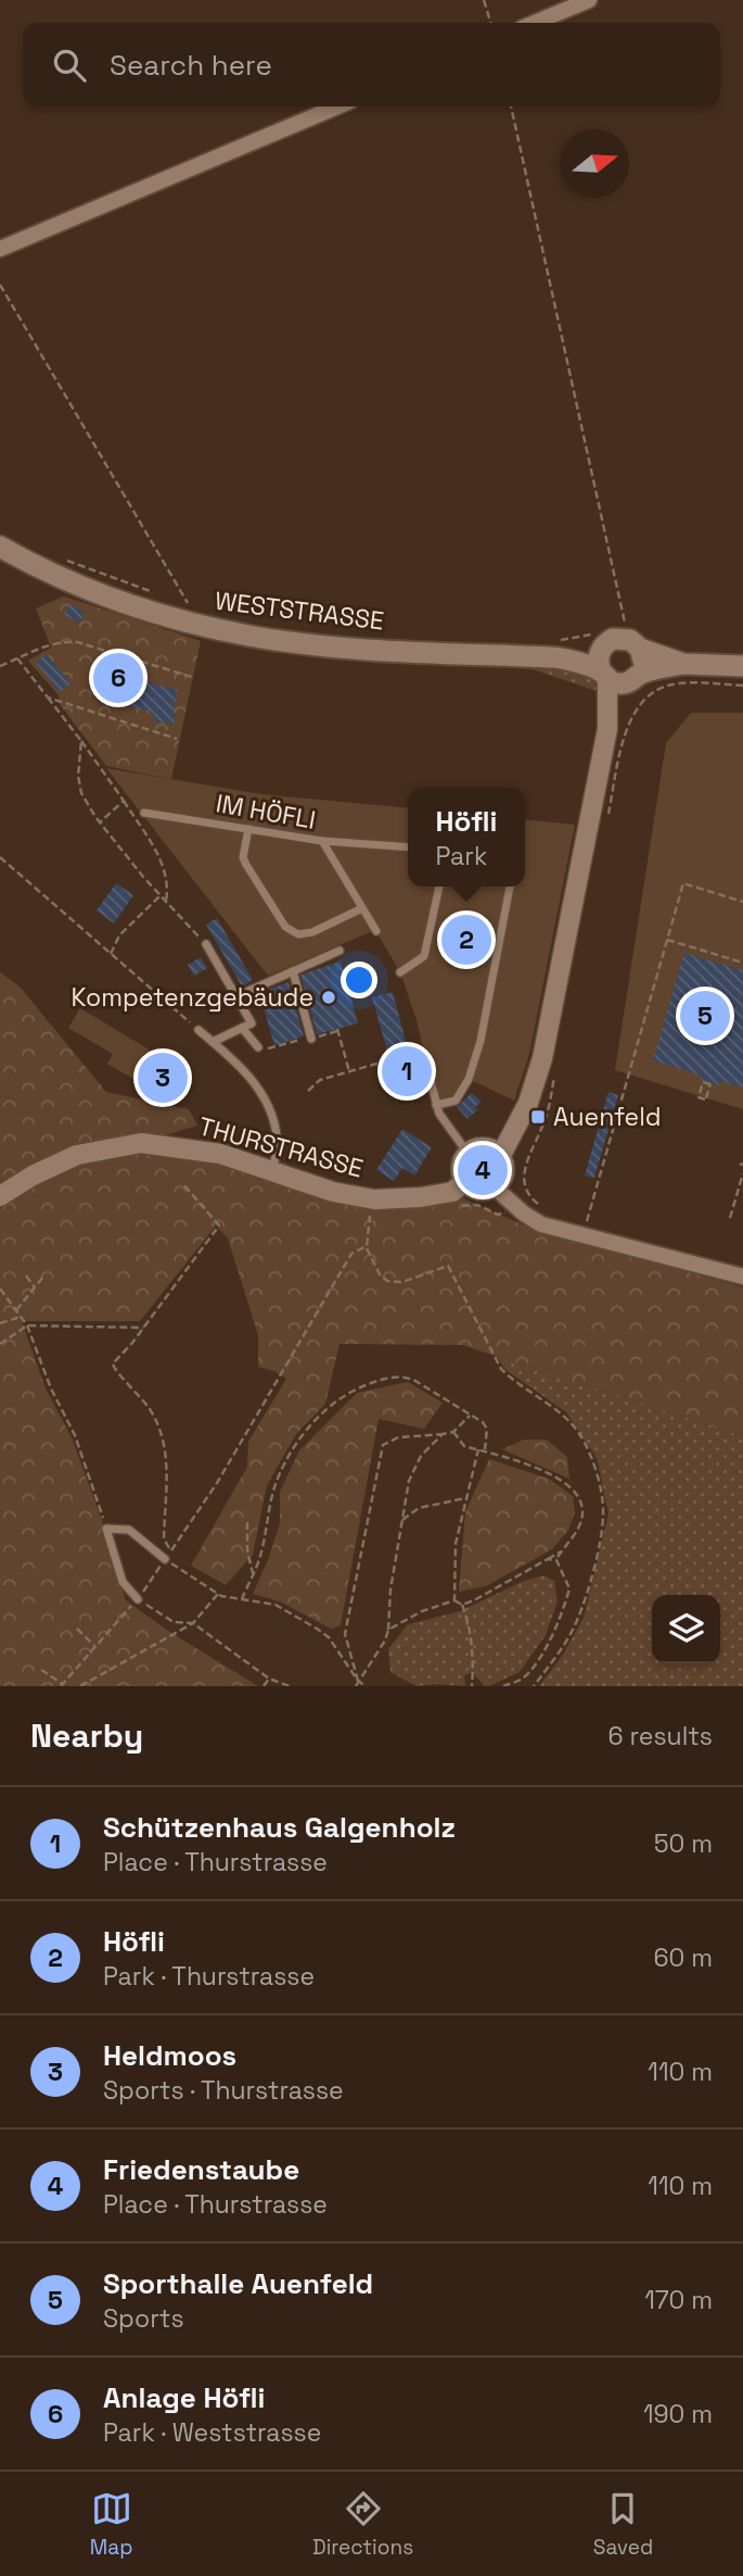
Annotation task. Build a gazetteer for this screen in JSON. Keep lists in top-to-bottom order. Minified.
{"streets":{"main road":["WESTSTRASSE"],"street":["THURSTRASSE"],"lane":["IM HÖFLI"]},"places":{"other":["Kompetenzgebäude"],"transit":["Auenfeld"]},"north":"right","page":{"search":"Search here","pins":["6","2","5","1","3","4"],"popup":["Höfli","Park"],"heading":["Nearby","6 results"],"list":[{"mark":"1","name":"Schützenhaus Galgenholz","note":"Place · Thurstrasse","value":"50 m"},{"mark":"2","name":"Höfli","note":"Park · Thurstrasse","value":"60 m"},{"mark":"3","name":"Heldmoos","note":"Sports · Thurstrasse","value":"110 m"},{"mark":"4","name":"Friedenstaube","note":"Place · Thurstrasse","value":"110 m"},{"mark":"5","name":"Sporthalle Auenfeld","note":"Sports","value":"170 m"},{"mark":"6","name":"Anlage Höfli","note":"Park · Weststrasse","value":"190 m"}],"nav":["Map","Directions","Saved"]}}
